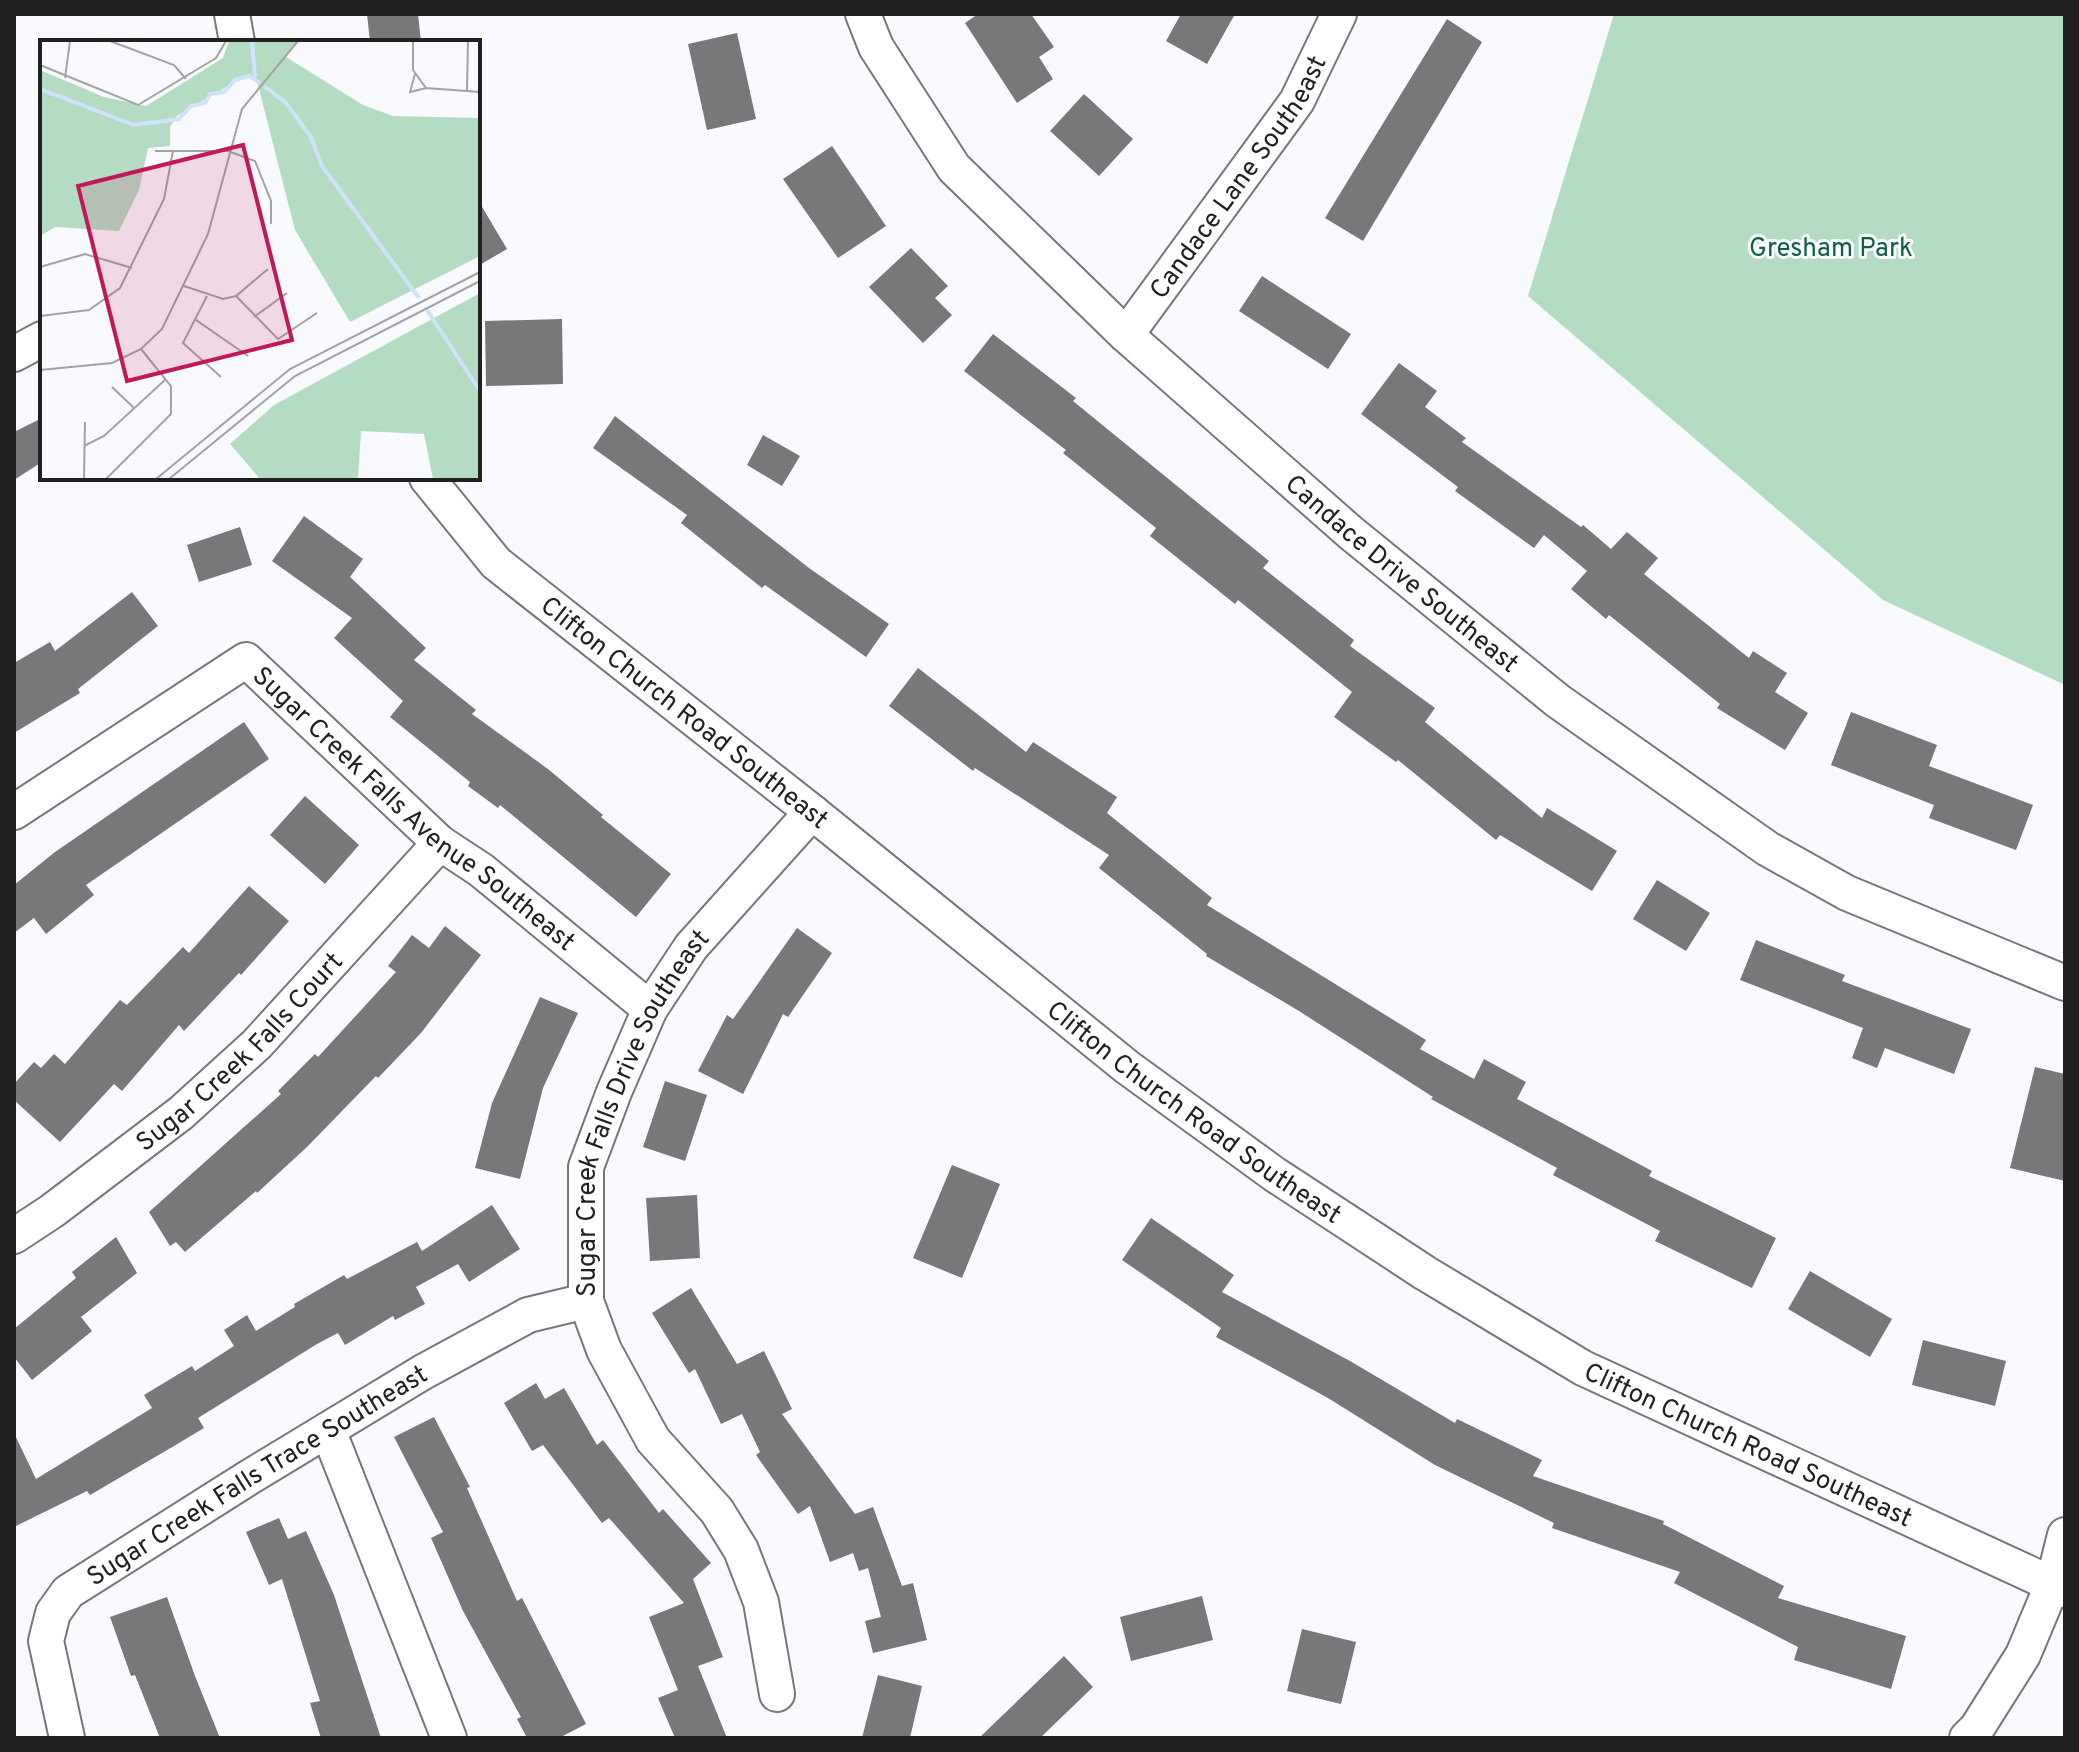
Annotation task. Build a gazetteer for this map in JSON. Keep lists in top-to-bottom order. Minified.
{"streets":{"street":["Candace Lane Southeast","Candace Drive Southeast","Clifton Church Road Southeast","Sugar Creek Falls Avenue Southeast","Sugar Creek Falls Court","Sugar Creek Falls Drive Southeast","Sugar Creek Falls Trace Southeast"]},"crossings":[["Candace Lane Southeast","Candace Drive Southeast"],["Clifton Church Road Southeast","Sugar Creek Falls Drive Southeast"],["Sugar Creek Falls Avenue Southeast","Sugar Creek Falls Court"],["Sugar Creek Falls Avenue Southeast","Sugar Creek Falls Drive Southeast"],["Sugar Creek Falls Drive Southeast","Sugar Creek Falls Trace Southeast"]],"parks":["Gresham Park"]}
